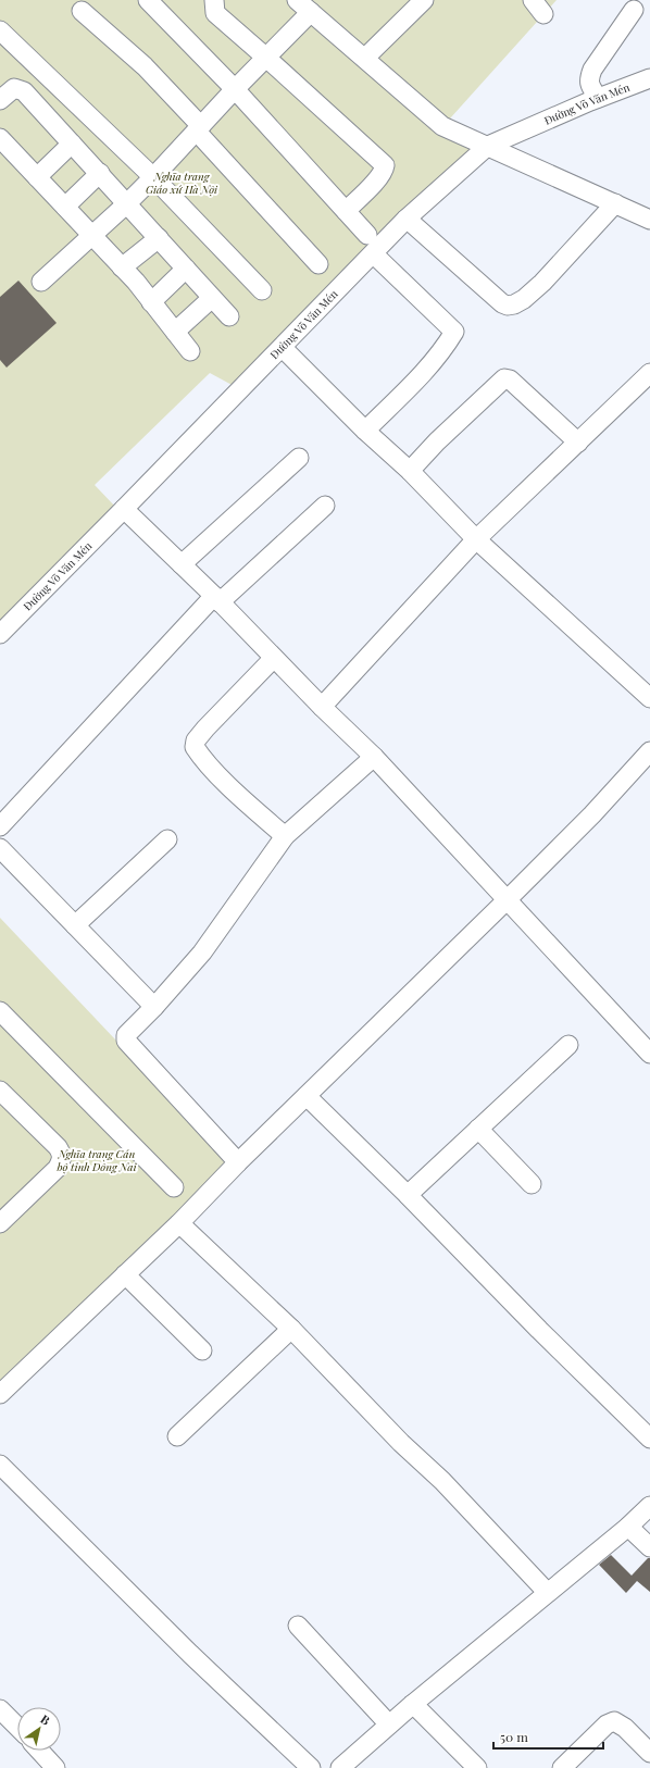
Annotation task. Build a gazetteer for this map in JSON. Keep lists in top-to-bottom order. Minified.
{"streets":{"street":["Đường Võ Văn Mén"]},"parks":["Nghĩa trang Giáo xứ Hà Nội","Nghĩa trang Cán bộ tỉnh Đồng Nai"],"scale_bar":"50 m","north":"top right"}
